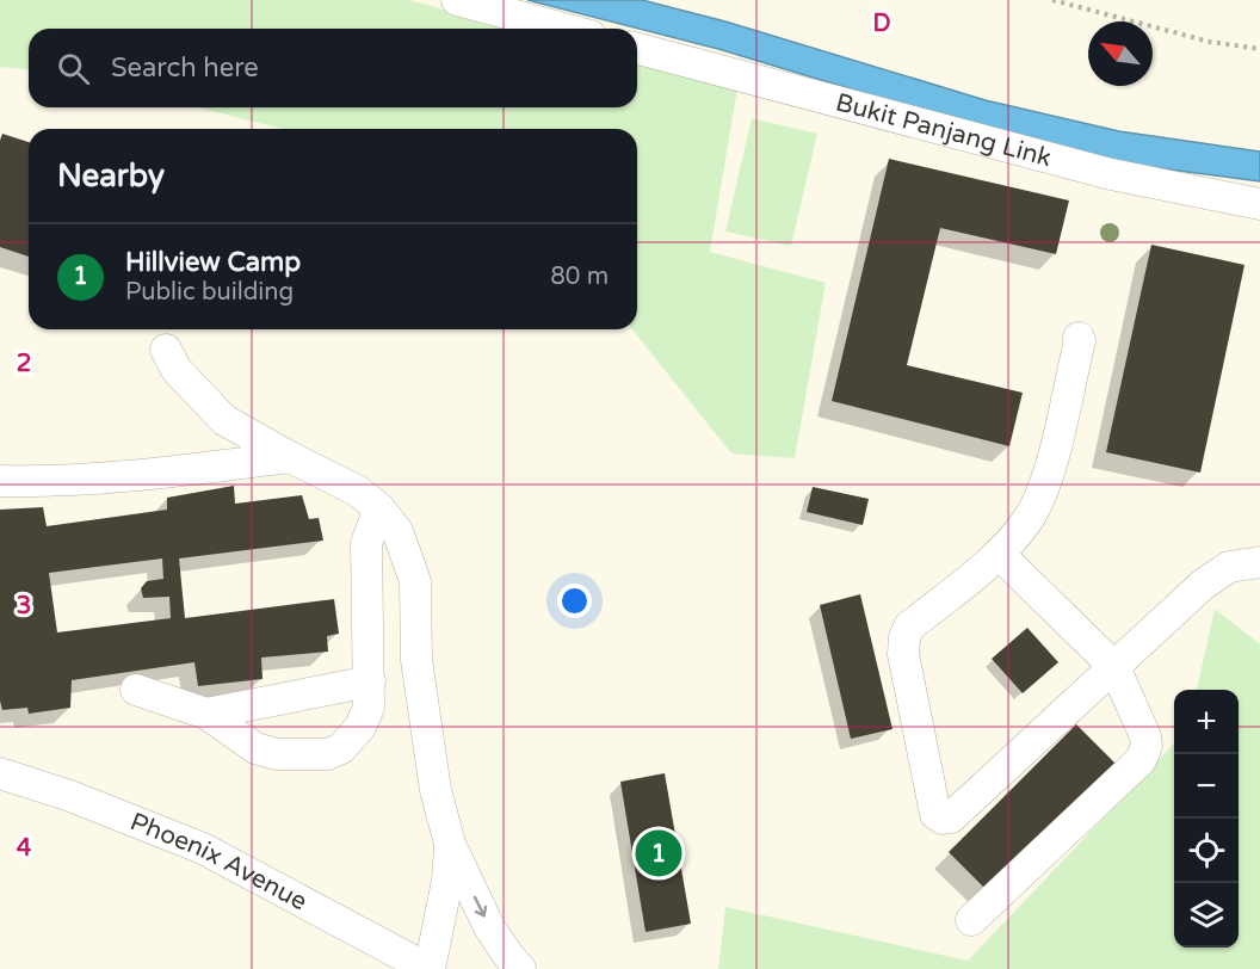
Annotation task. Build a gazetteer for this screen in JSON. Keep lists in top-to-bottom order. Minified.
{"streets":{"lane":["Bukit Panjang Link","Phoenix Avenue"]},"north":"top left","page":{"search":"Search here","heading":"Nearby","list":[{"mark":"1","name":"Hillview Camp","note":"Public building","value":"80 m"}],"map_buttons":["+","−"],"pins":"1"},"grid":{"columns":["D"],"rows":["2","3","4"]}}
